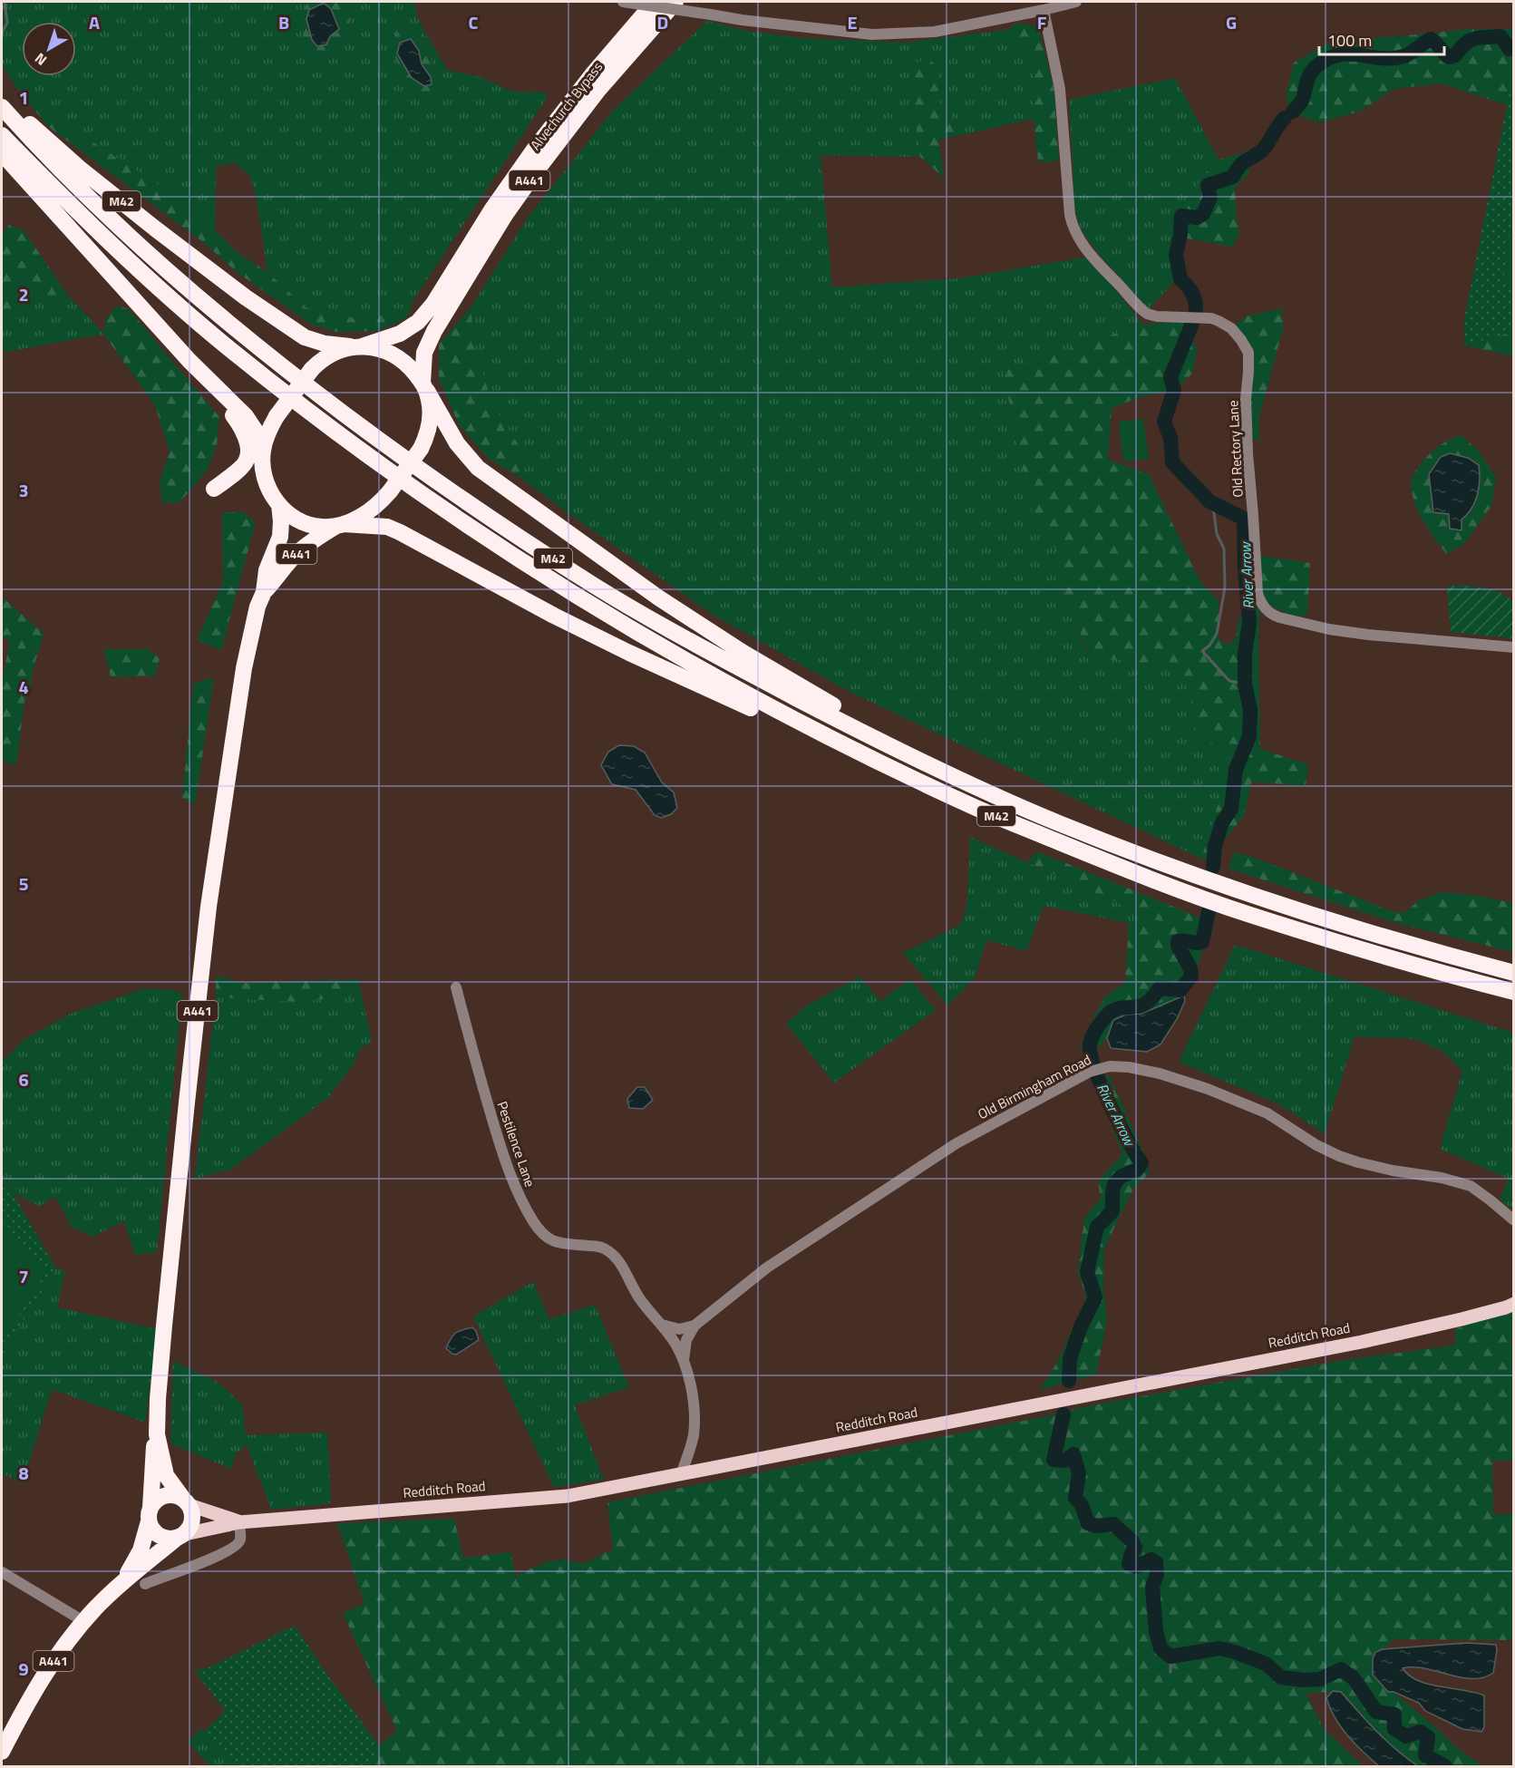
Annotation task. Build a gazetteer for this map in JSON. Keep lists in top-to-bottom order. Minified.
{"streets":{"highway":["Alvechurch Bypass","A441","M42","Redditch Road"],"street":["Old Rectory Lane","Old Birmingham Road","Pestilence Lane"]},"crossings":[["Alvechurch Bypass","A441"],["Alvechurch Bypass","M42"],["A441","M42"],["A441","Redditch Road"]],"water":["River Arrow"],"scale_bar":"100 m","north":"bottom left","grid":{"columns":["A","B","C","D","E","F","G"],"rows":["1","2","3","4","5","6","7","8","9"]}}
